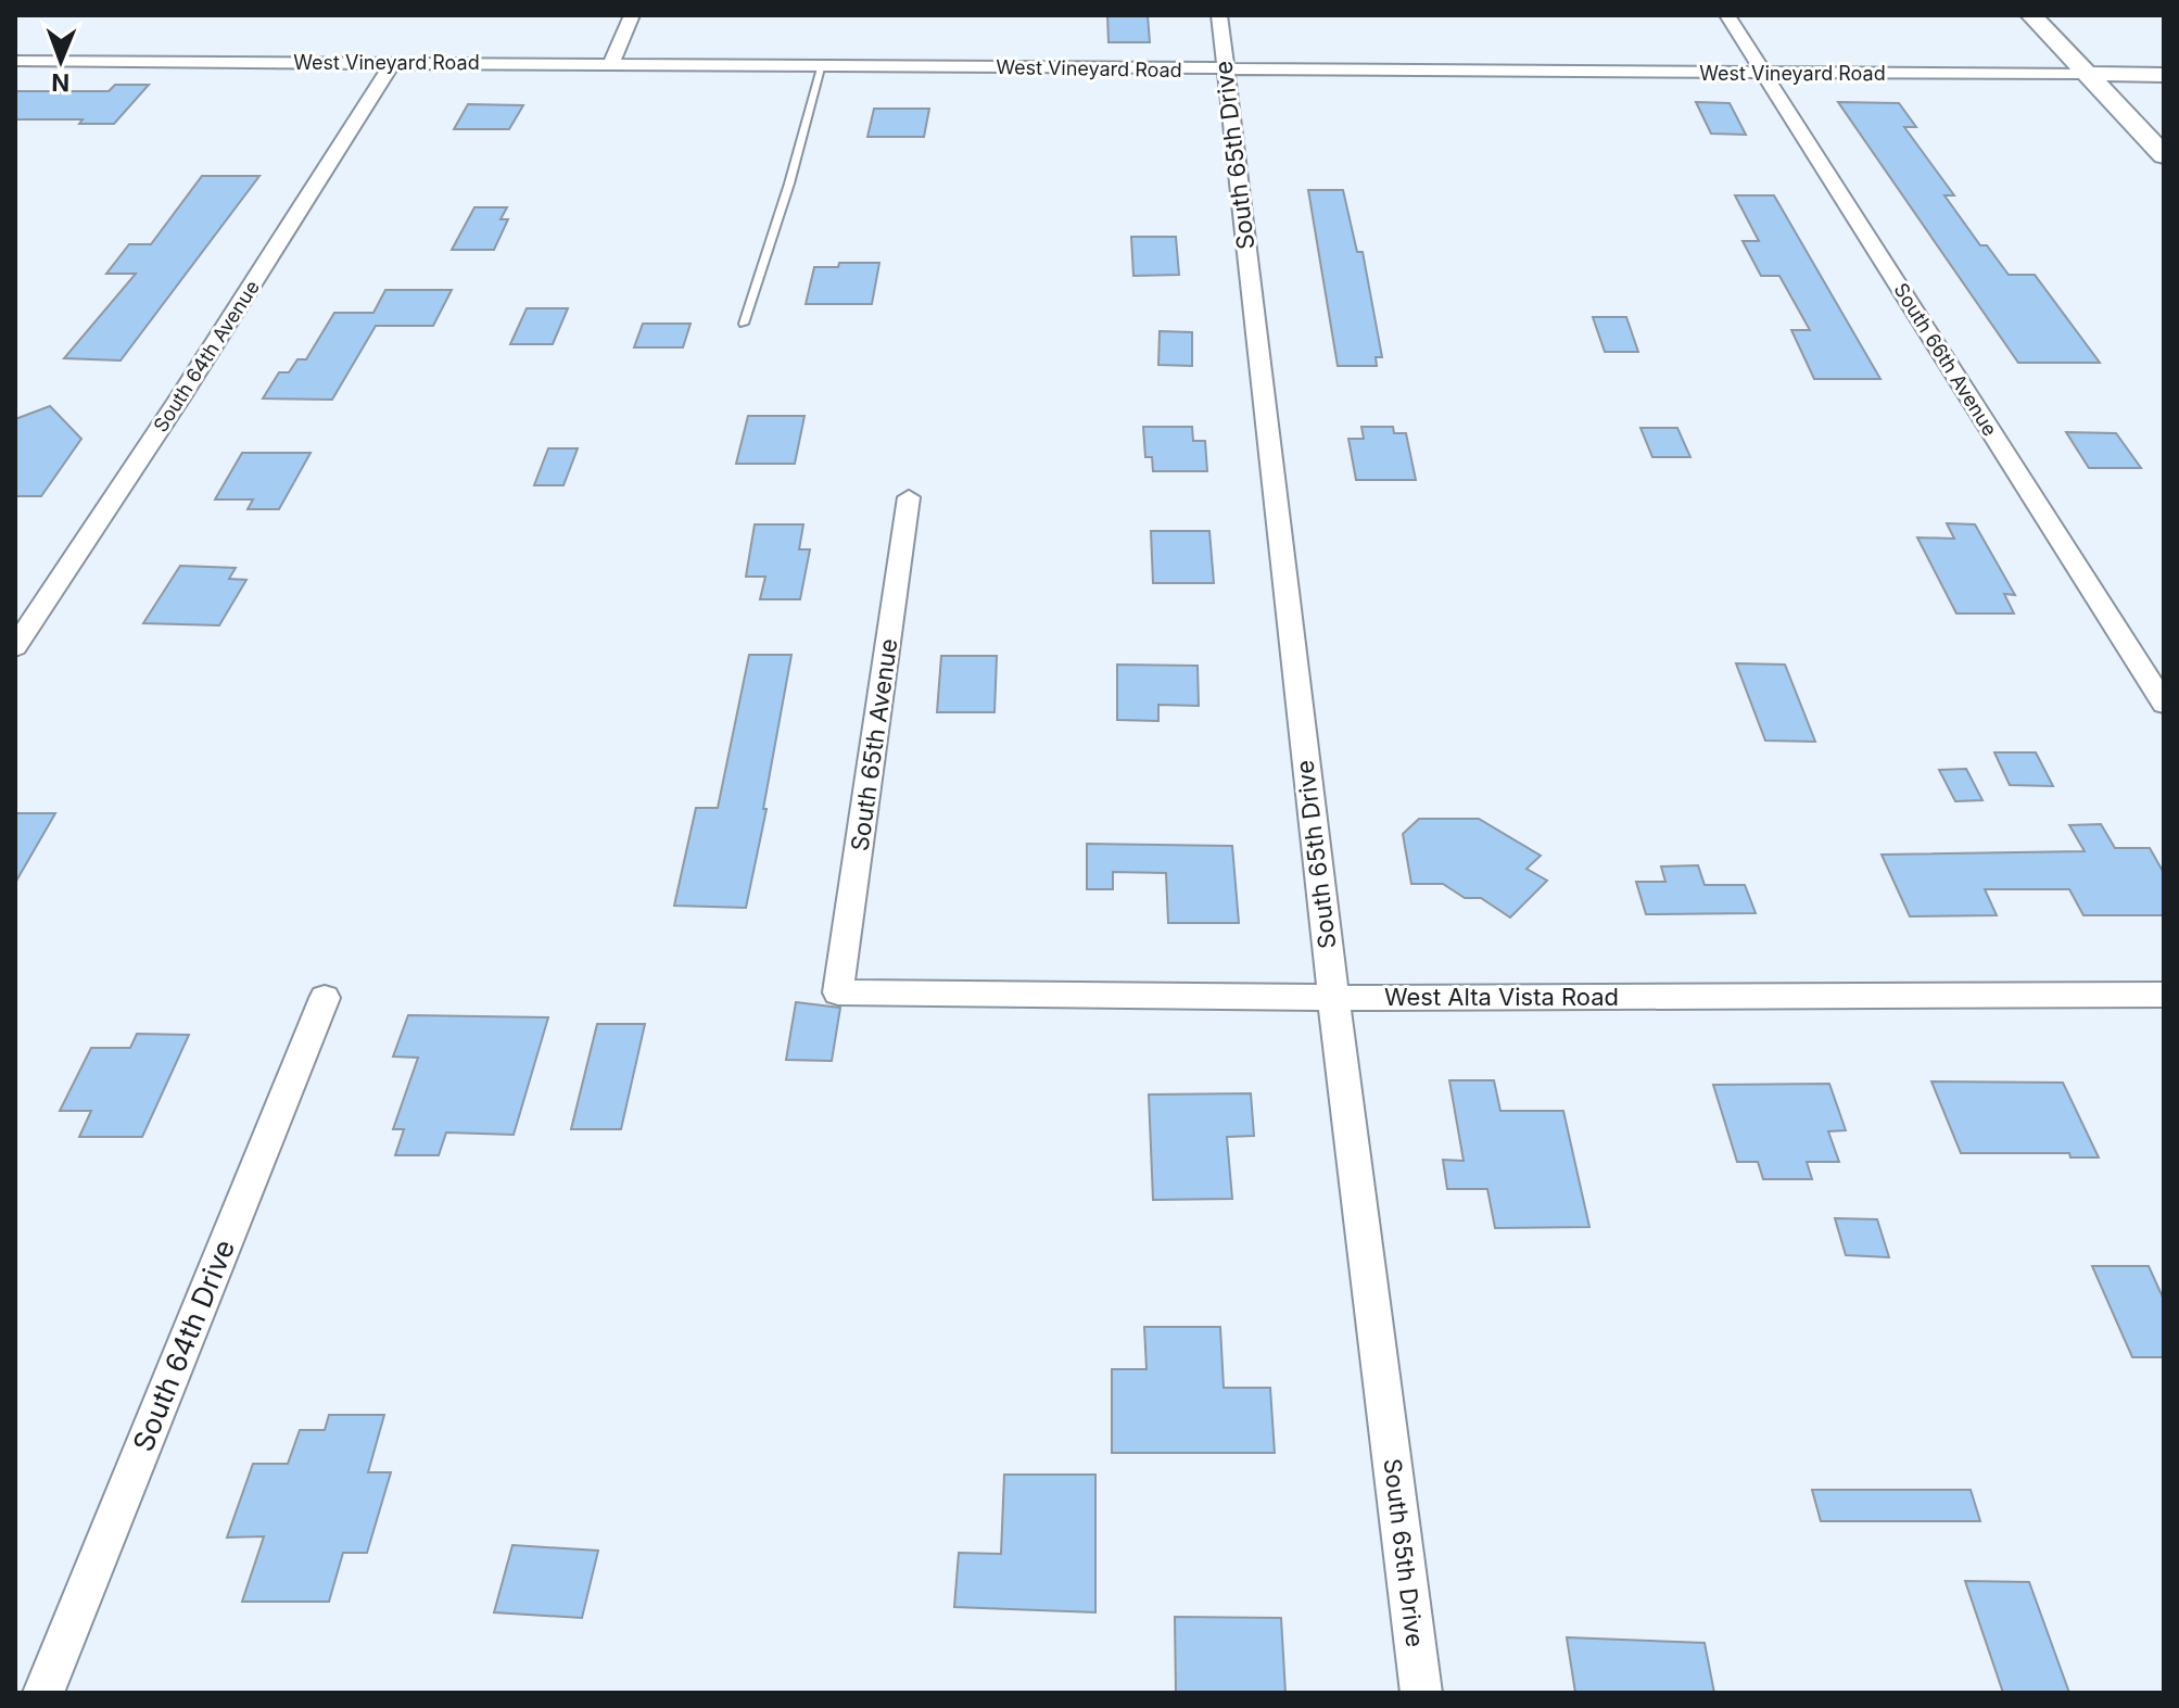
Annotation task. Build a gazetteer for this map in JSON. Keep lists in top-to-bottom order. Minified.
{"streets":{"main road":["West Vineyard Road"],"street":["South 65th Drive","South 64th Avenue","South 66th Avenue","South 65th Avenue","West Alta Vista Road","South 64th Drive"]},"crossings":[["West Vineyard Road","South 65th Drive"],["West Vineyard Road","South 64th Avenue"],["West Vineyard Road","South 66th Avenue"],["South 65th Drive","West Alta Vista Road"],["South 65th Avenue","West Alta Vista Road"]],"north":"bottom"}
